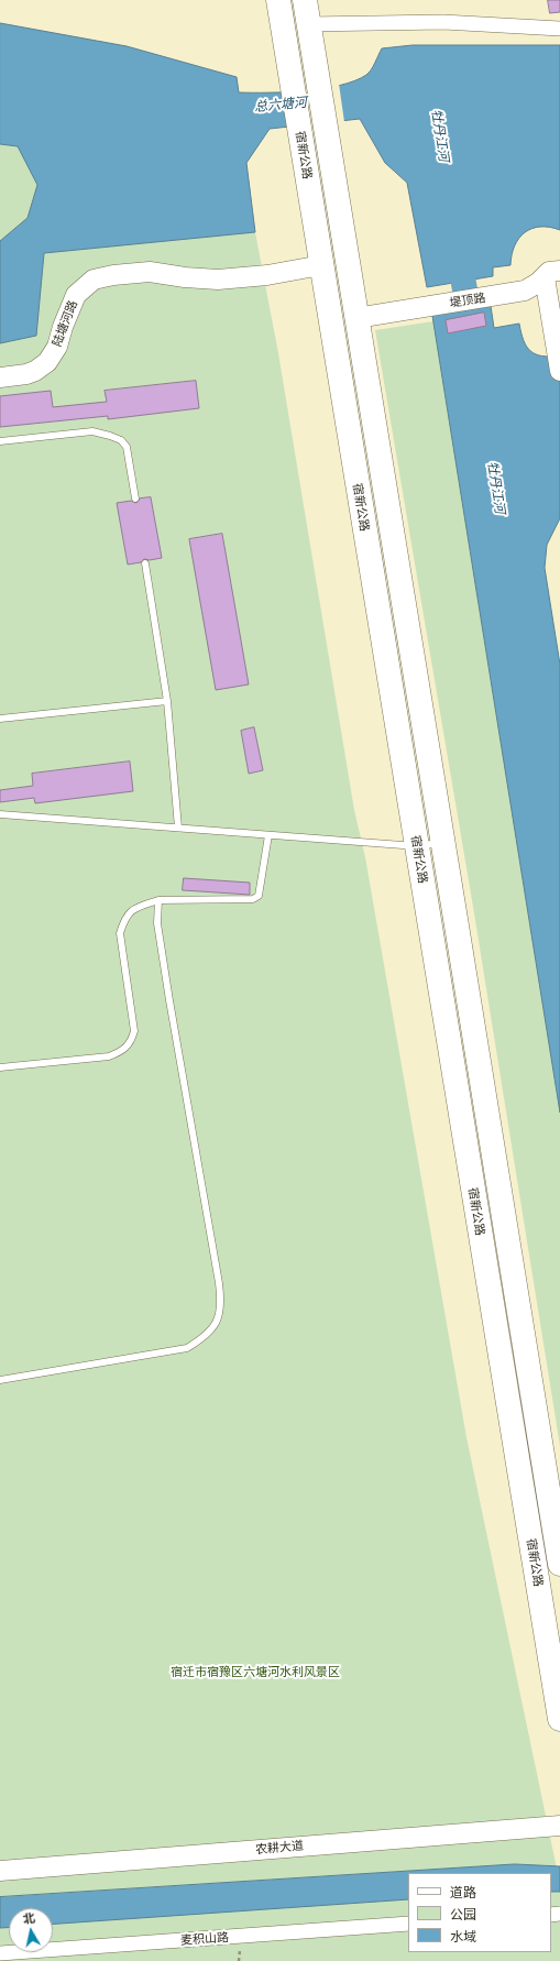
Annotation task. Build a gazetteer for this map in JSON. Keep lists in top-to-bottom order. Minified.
{"streets":{"highway":["宿新公路"],"street":["堤顶路","陆塘河路","农耕大道","麦积山路"]},"crossings":[["宿新公路","陆塘河路"]],"water":["总六塘河","牡丹江河"],"parks":["宿迁市宿豫区六塘河水利风景区"],"legend":["道路","公园","水域"],"north":"top"}
